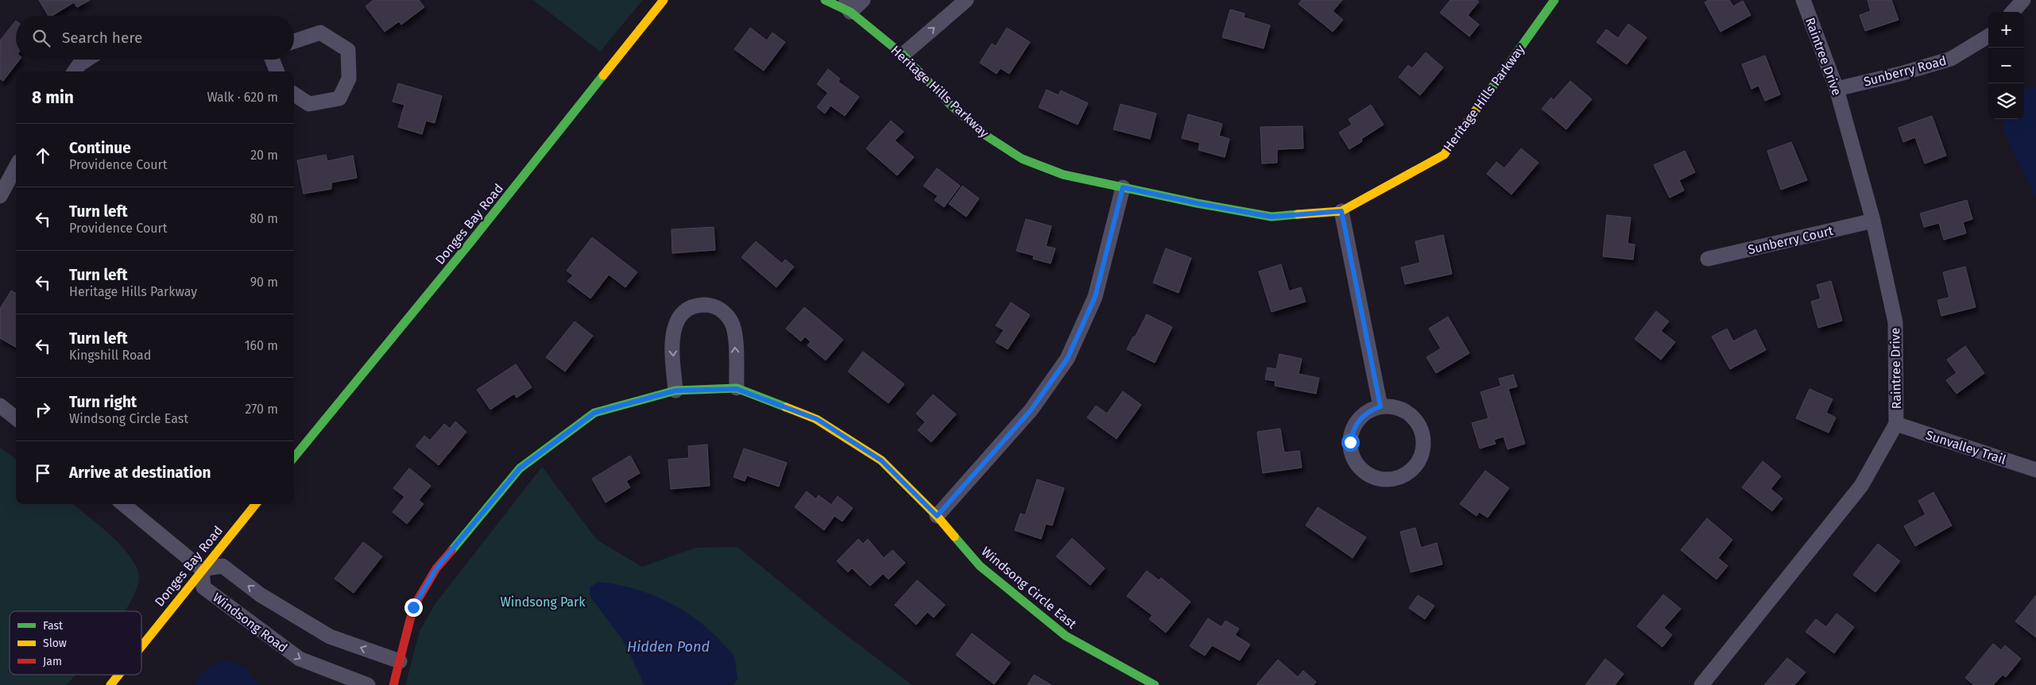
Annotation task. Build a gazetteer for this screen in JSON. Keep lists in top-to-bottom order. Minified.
{"streets":{"street":["Raintree Drive","Sunberry Road","Heritage Hills Parkway","Donges Bay Road","Sunberry Court","Sunvalley Trail","Windsong Circle East","Windsong Road"]},"crossings":[["Raintree Drive","Sunberry Road"],["Raintree Drive","Sunberry Court"],["Raintree Drive","Sunvalley Trail"],["Donges Bay Road","Windsong Road"]],"water":["Hidden Pond"],"parks":["Windsong Park"],"legend":["Fast","Slow","Jam"],"page":{"map_buttons":["+","−"],"search":"Search here","heading":["8 min","Walk · 620 m"],"list":[["Continue","Providence Court","20 m"],["Turn left","Providence Court","80 m"],["Turn left","Heritage Hills Parkway","90 m"],["Turn left","Kingshill Road","160 m"],["Turn right","Windsong Circle East","270 m"],"Arrive at destination"]}}
